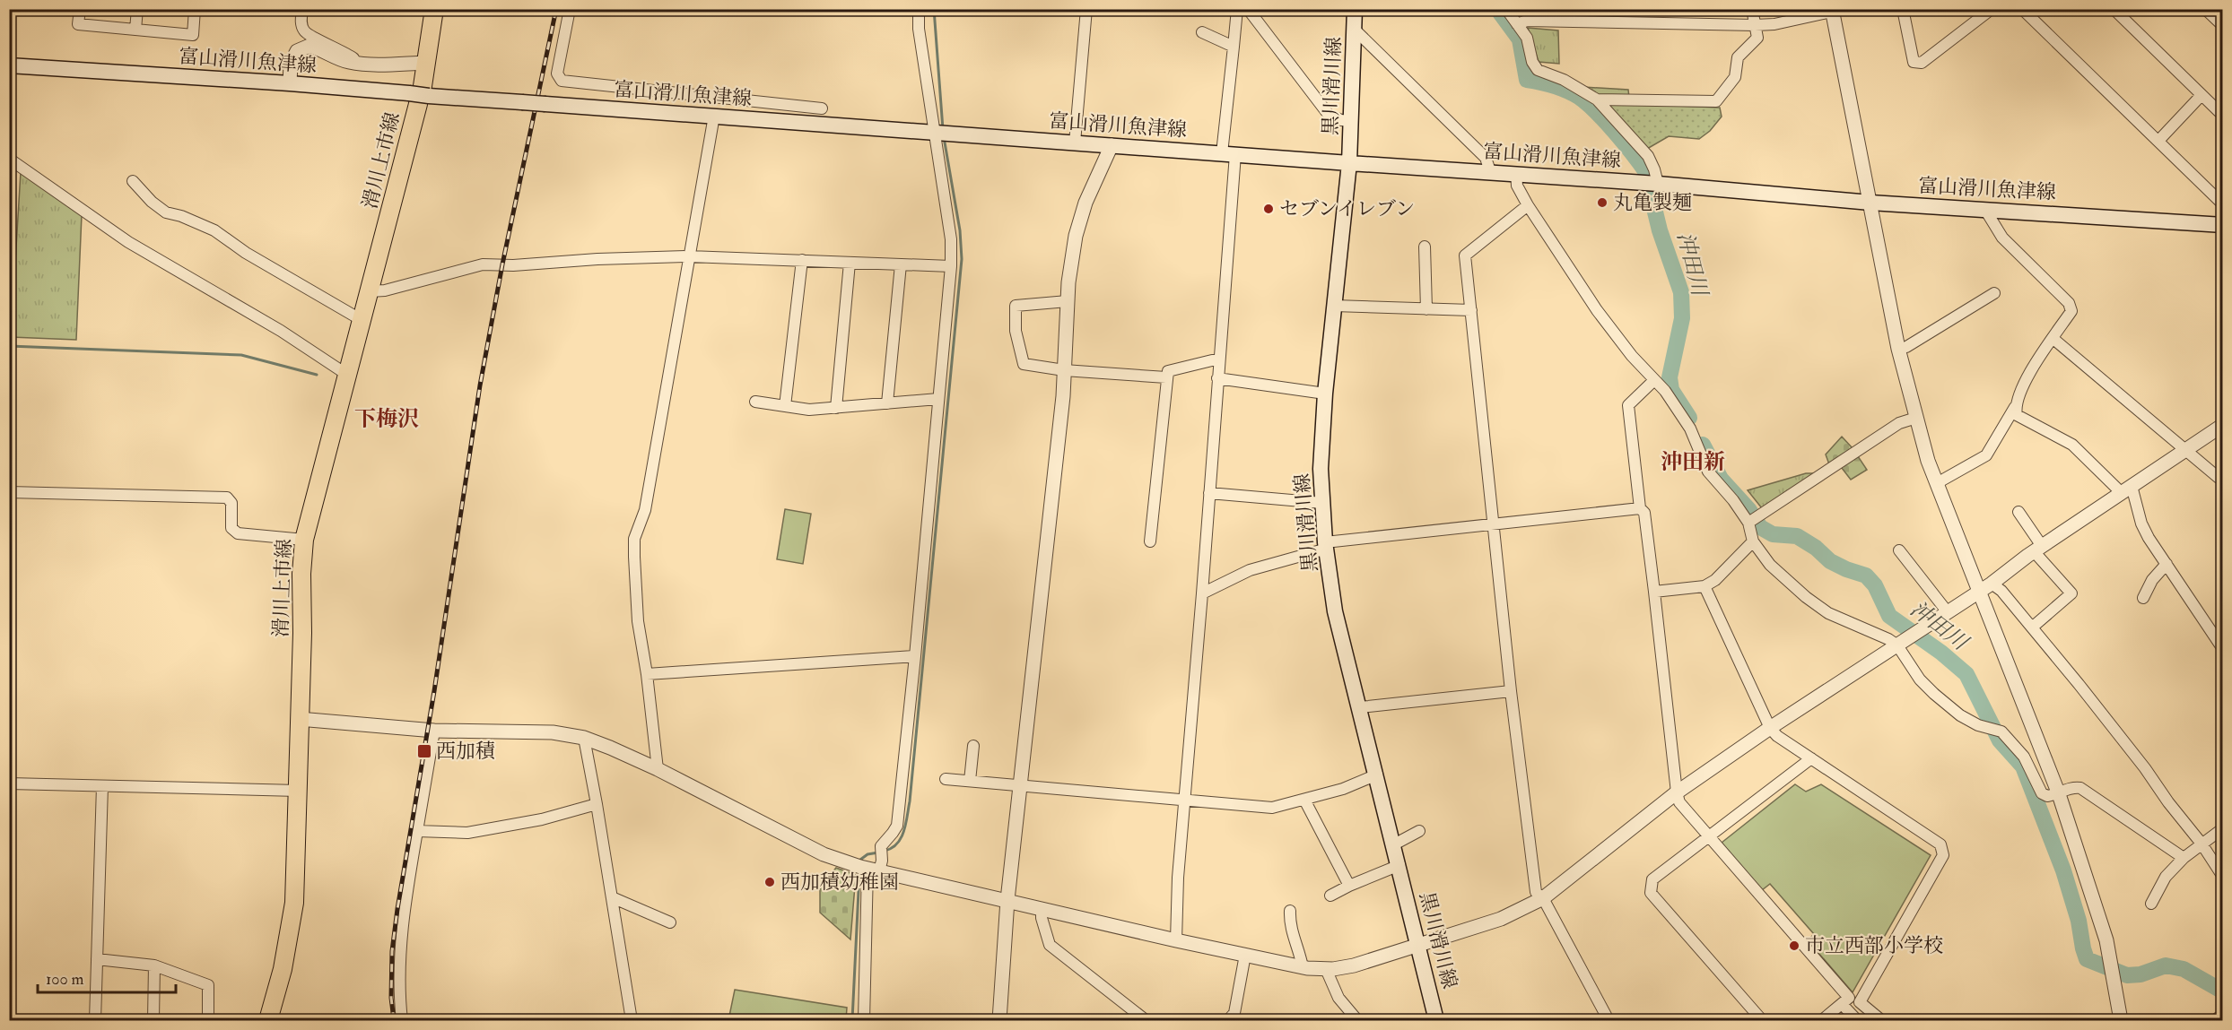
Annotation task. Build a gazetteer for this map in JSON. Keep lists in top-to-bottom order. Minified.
{"streets":{"main road":["富山滑川魚津線","黒川滑川線","滑川上市線"]},"crossings":[["富山滑川魚津線","黒川滑川線"]],"districts":["下梅沢","沖田新"],"water":["沖田川"],"places":{"other":["丸亀製麺","セブンイレブン","西加積幼稚園","市立西部小学校"],"transit":["西加積"]},"scale_bar":"100 m"}
